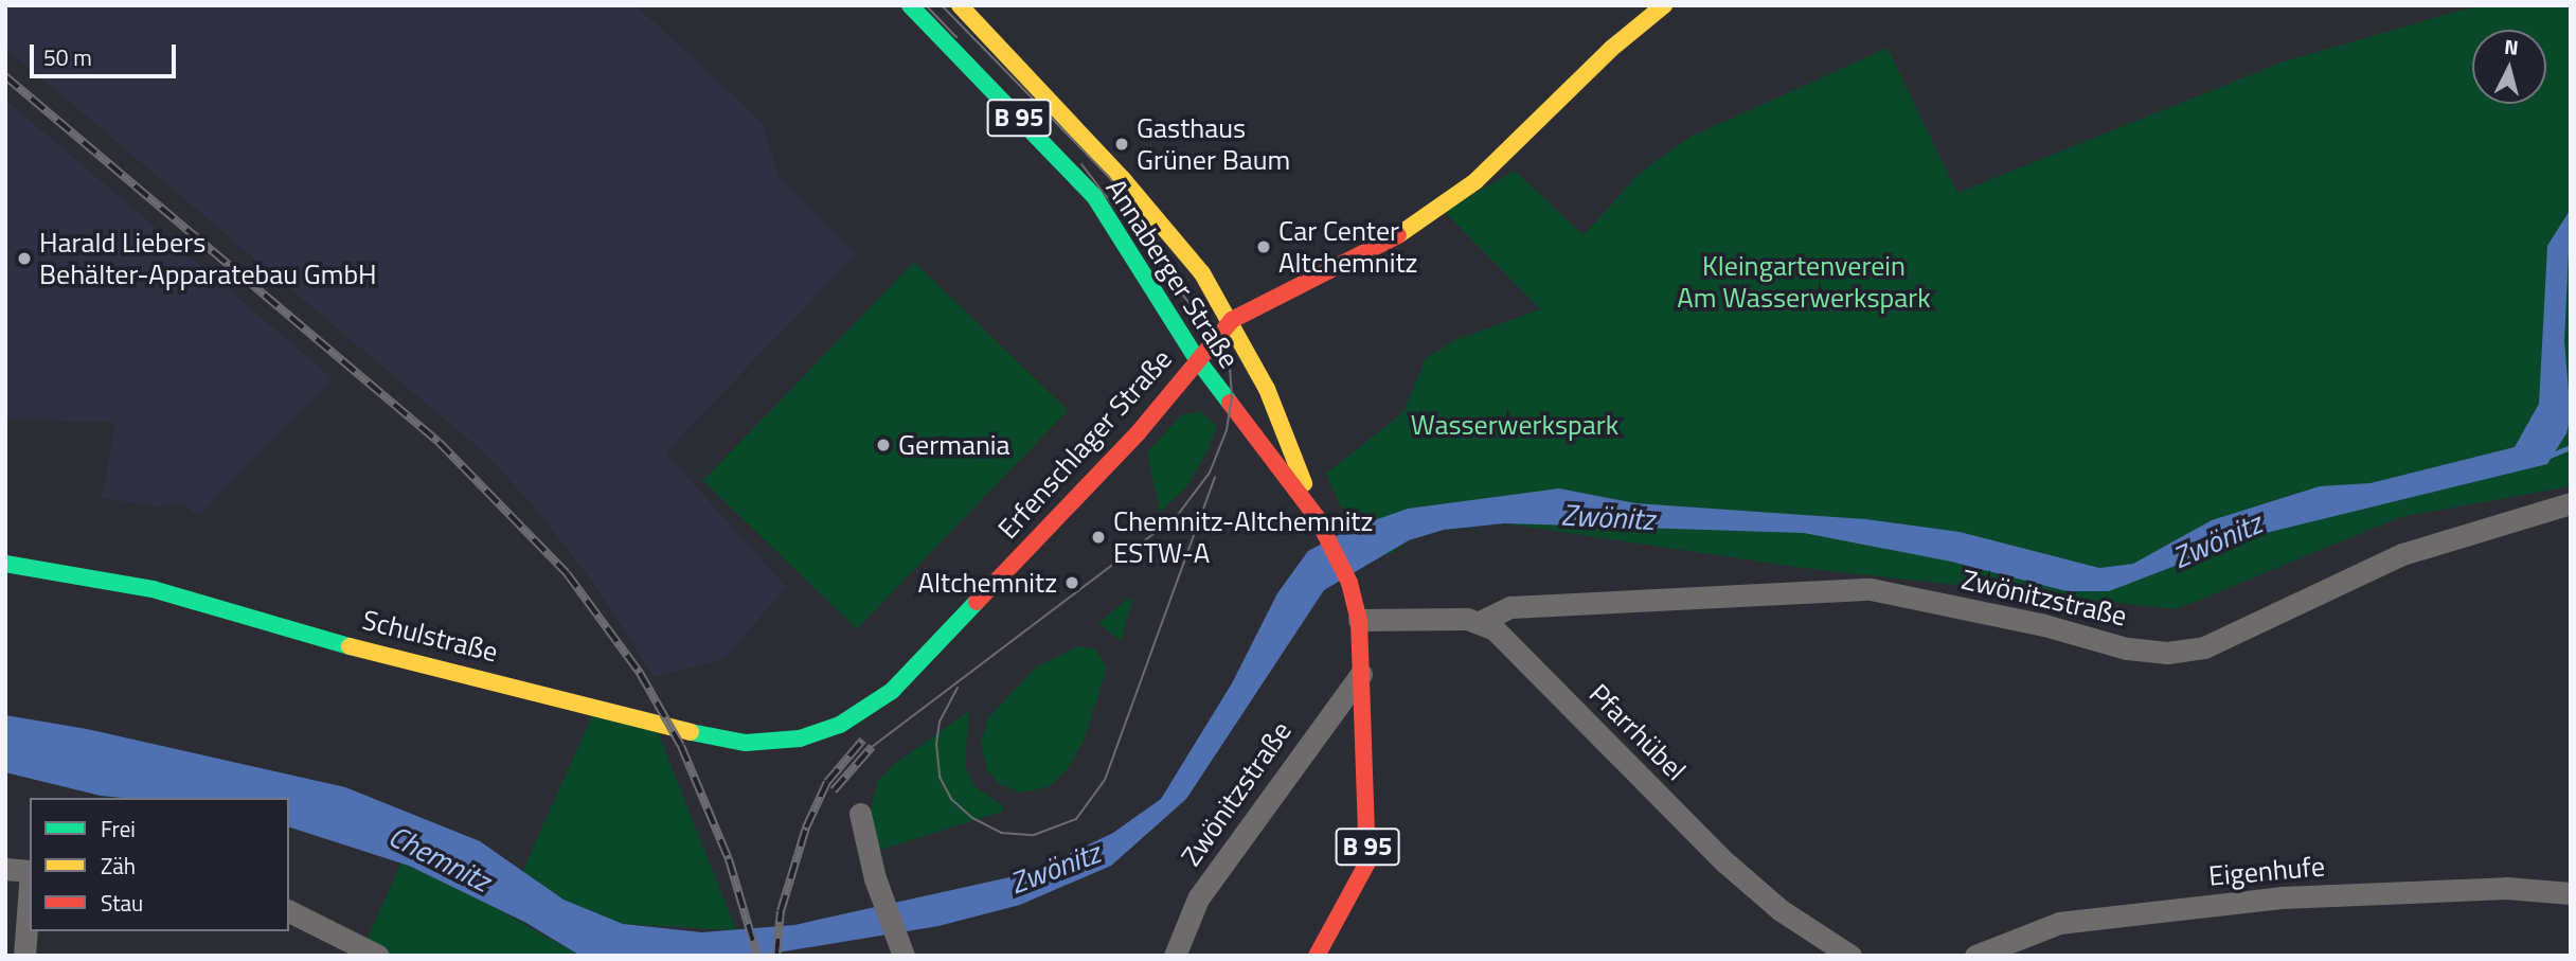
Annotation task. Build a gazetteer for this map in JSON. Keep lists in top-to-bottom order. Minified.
{"streets":{"main road":["B 95","Annaberger Straße","Erfenschlager Straße","Schulstraße"],"street":["Zwönitzstraße","Pfarrhübel","Eigenhufe"]},"crossings":[["Annaberger Straße","Erfenschlager Straße"],["Annaberger Straße","Zwönitzstraße"],["Erfenschlager Straße","Schulstraße"],["Zwönitzstraße","Pfarrhübel"]],"water":["Zwönitz","Chemnitz"],"parks":["Kleingartenverein Am Wasserwerkspark","Wasserwerkspark"],"places":["Gasthaus Grüner Baum","Car Center Altchemnitz","Harald Liebers Behälter-Apparatebau GmbH","Germania","Chemnitz-Altchemnitz ESTW-A","Altchemnitz"],"legend":["Frei","Zäh","Stau"],"scale_bar":"50 m","north":"top"}
